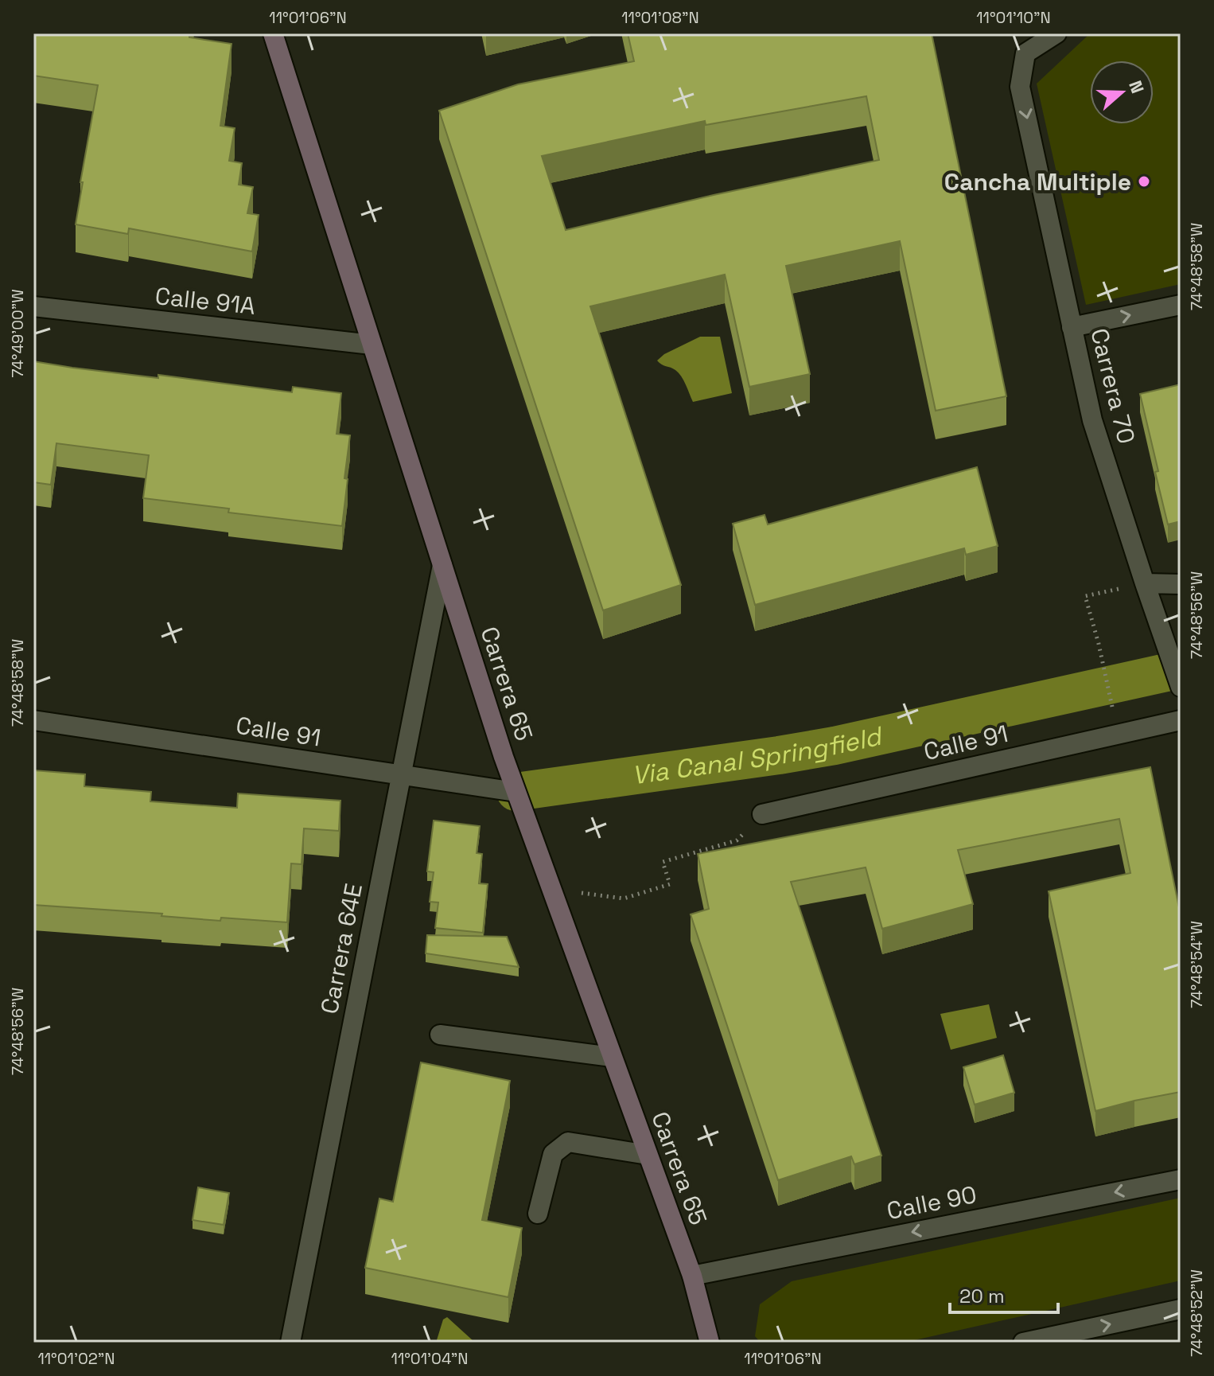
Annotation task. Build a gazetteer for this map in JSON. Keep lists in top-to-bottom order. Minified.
{"streets":{"street":["Calle 91A","Carrera 70","Carrera 65","Calle 91","Carrera 64E","Calle 90"]},"crossings":[["Calle 91A","Carrera 65"],["Carrera 65","Calle 91"],["Carrera 65","Carrera 64E"],["Carrera 65","Calle 90"],["Calle 91","Carrera 64E"]],"one_way":["Carrera 70"],"water":["Via Canal Springfield"],"places":["Cancha Multiple"],"scale_bar":"20 m","north":"right","coordinates":["11°01'06\"N","11°01'08\"N","11°01'10\"N","74°48'58\"W","74°49'00\"W","74°48'56\"W","74°48'54\"W","74°48'52\"W","11°01'02\"N","11°01'04\"N"]}
